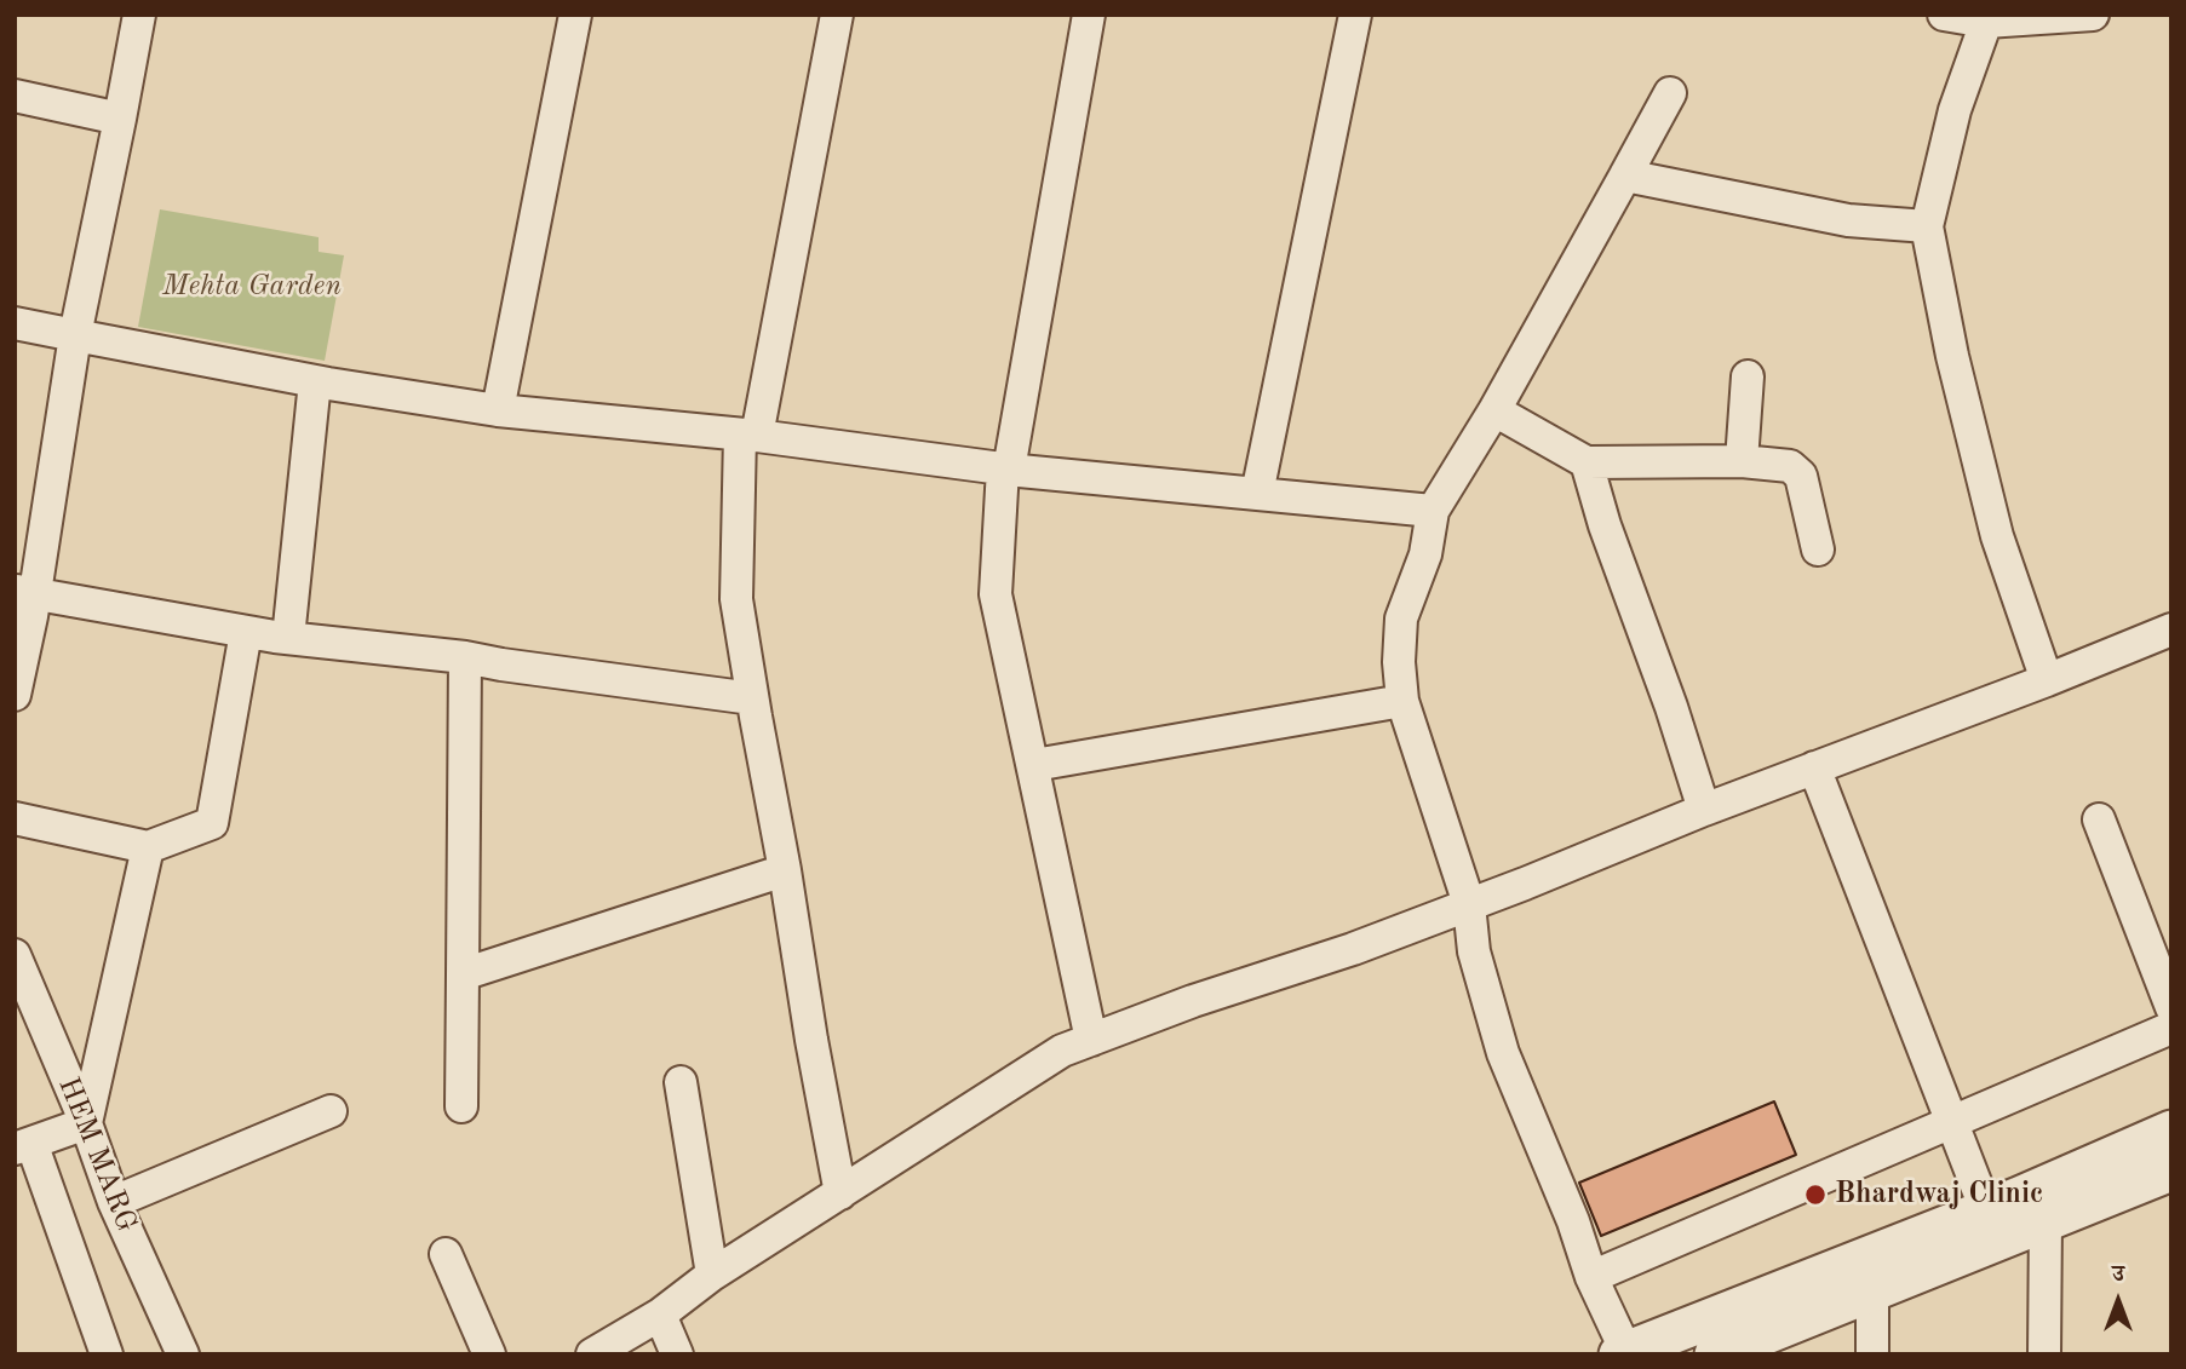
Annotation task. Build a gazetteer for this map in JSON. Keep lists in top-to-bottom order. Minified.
{"streets":{"street":["HEM MARG"]},"parks":["Mehta Garden"],"places":["Bhardwaj Clinic"],"north":"top"}
